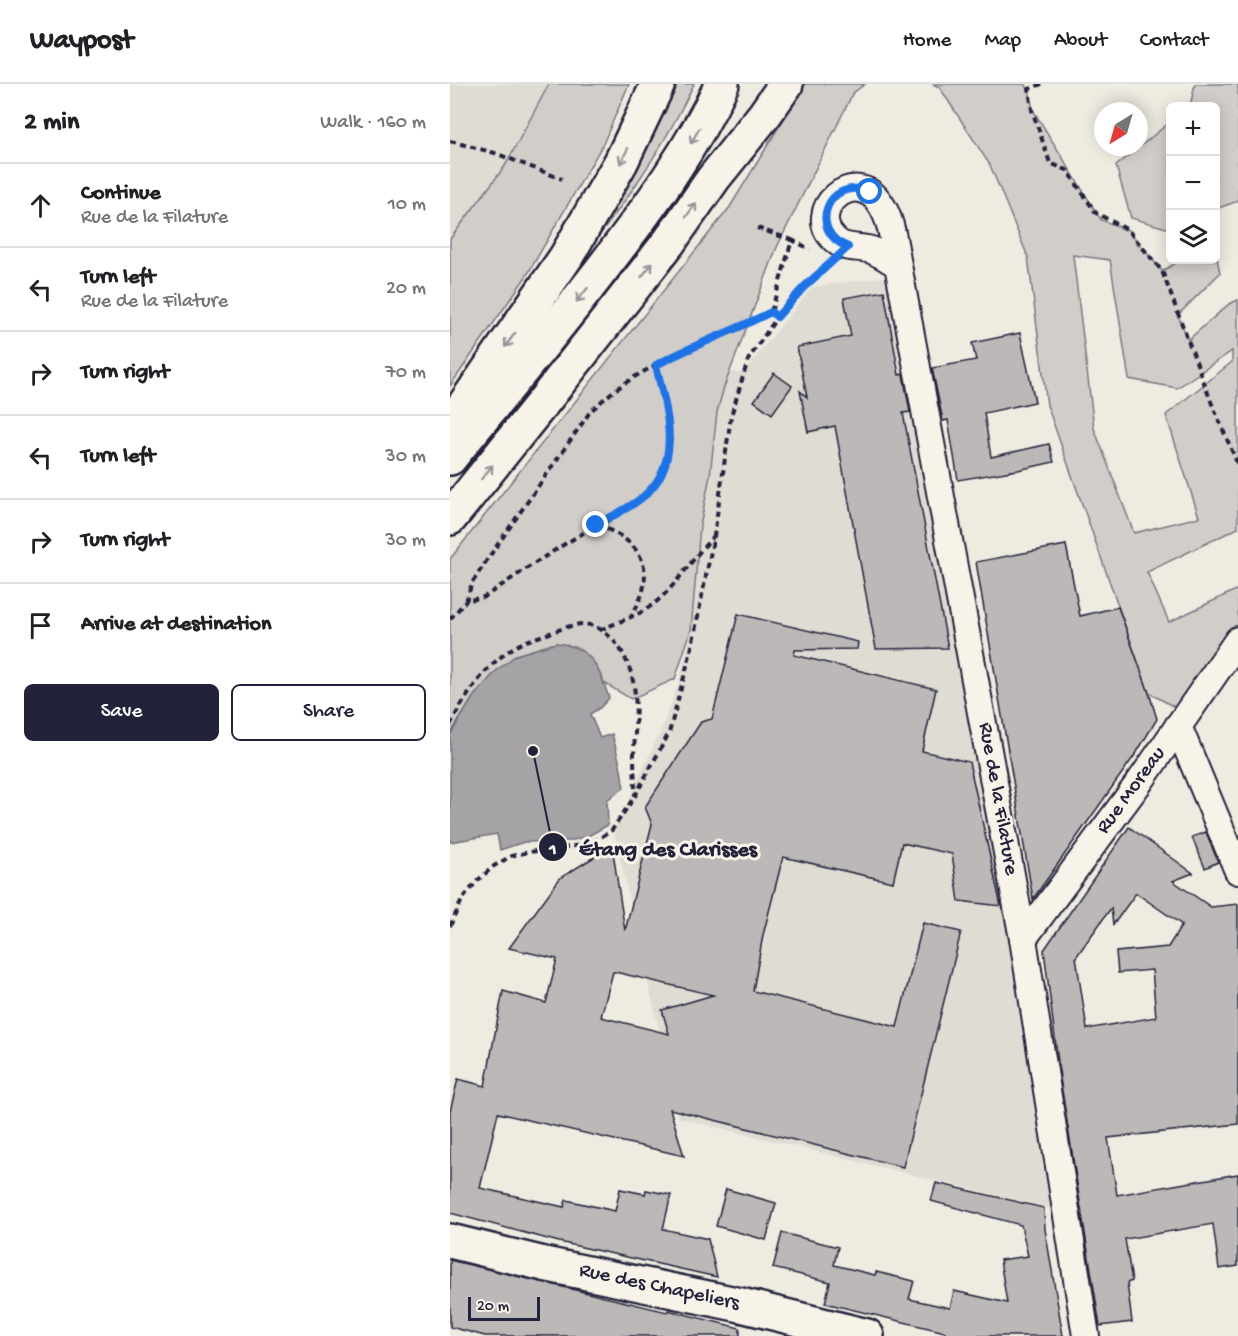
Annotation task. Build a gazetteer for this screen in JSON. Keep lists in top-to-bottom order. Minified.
{"streets":{"main road":["Rue des Chapeliers"],"street":["Rue Moreau","Rue de la Filature"]},"crossings":[["Rue Moreau","Rue de la Filature"]],"places":["Étang des Clarisses"],"scale_bar":"20 m","north":"bottom left","page":{"header":"Waypost","nav":["Home","Map","About","Contact"],"heading":["2 min","Walk · 160 m"],"map_buttons":["+","−"],"list":[["Continue","Rue de la Filature","10 m"],["Turn left","Rue de la Filature","20 m"],["Turn right","70 m"],["Turn left","30 m"],["Turn right","30 m"],"Arrive at destination"],"buttons":["Save","Share"],"scale":"20 m"}}
